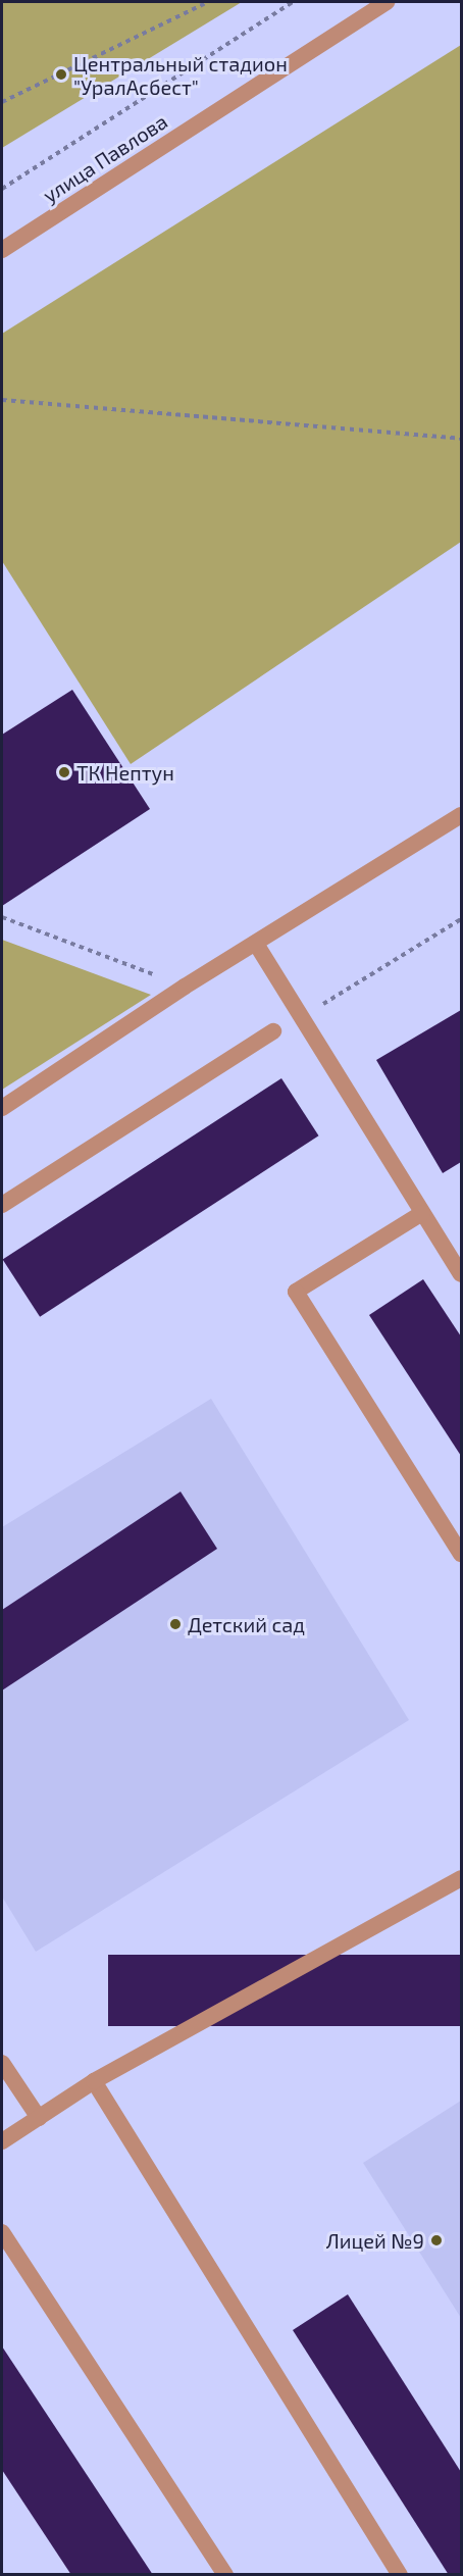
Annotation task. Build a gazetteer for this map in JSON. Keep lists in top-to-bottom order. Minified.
{"streets":{"street":["улица Павлова"]},"places":["Центральный стадион \"УралАсбест\"","ТК Нептун","Детский сад","Лицей №9"]}
